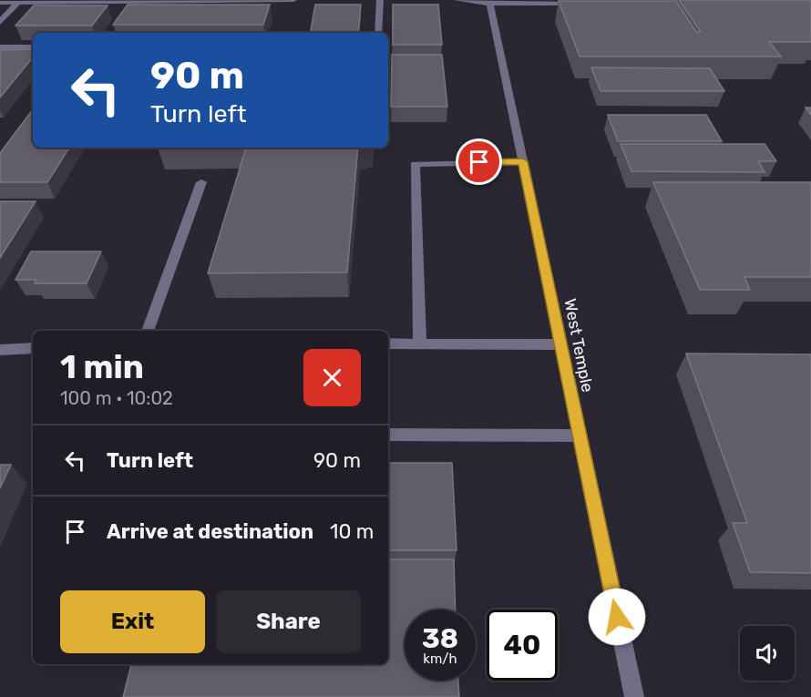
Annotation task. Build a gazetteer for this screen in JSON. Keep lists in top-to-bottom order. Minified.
{"streets":{"street":["West Temple"]},"page":{"turn":["90 m","Turn left"],"heading":["1 min","100 m · 10:02"],"list":[{"name":"Turn left","value":"90 m"},{"name":"Arrive at destination","value":"10 m"}],"buttons":["Exit","Share"],"speed":"38 km/h","limit":"40"}}
